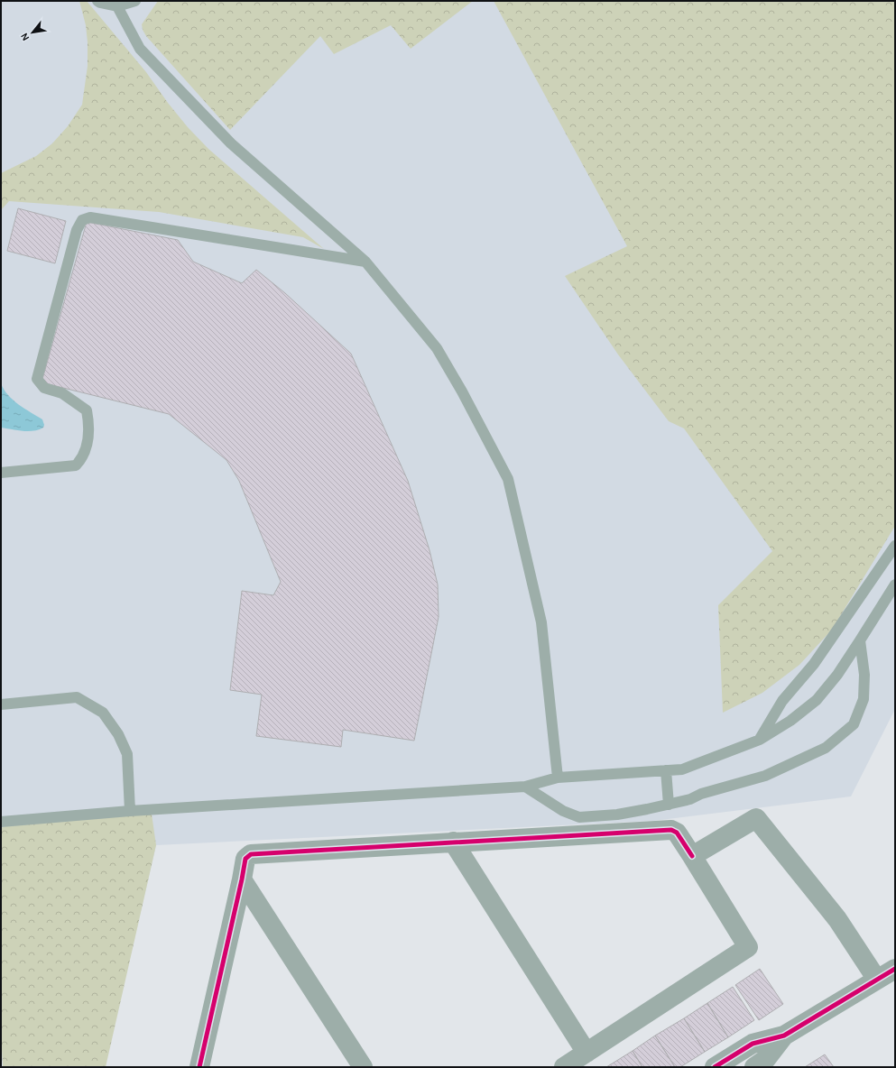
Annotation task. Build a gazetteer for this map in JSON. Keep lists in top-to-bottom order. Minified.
{"north":"bottom left"}
